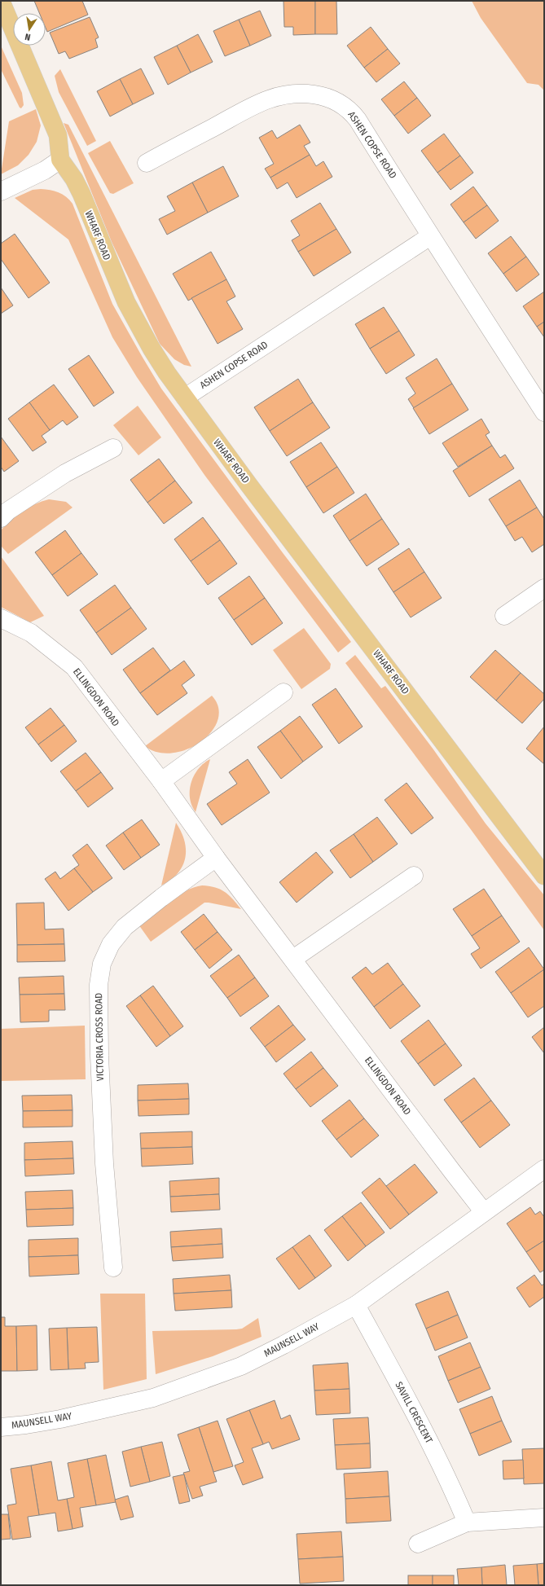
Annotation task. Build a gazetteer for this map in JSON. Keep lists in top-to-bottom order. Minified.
{"streets":{"main road":["WHARF ROAD"],"street":["ASHEN COPSE ROAD","ELLINGDON ROAD","VICTORIA CROSS ROAD","MAUNSELL WAY","SAVILL CRESCENT"]},"crossings":[["ASHEN COPSE ROAD","WHARF ROAD"],["ELLINGDON ROAD","VICTORIA CROSS ROAD"],["ELLINGDON ROAD","MAUNSELL WAY"],["MAUNSELL WAY","SAVILL CRESCENT"]],"north":"bottom"}
